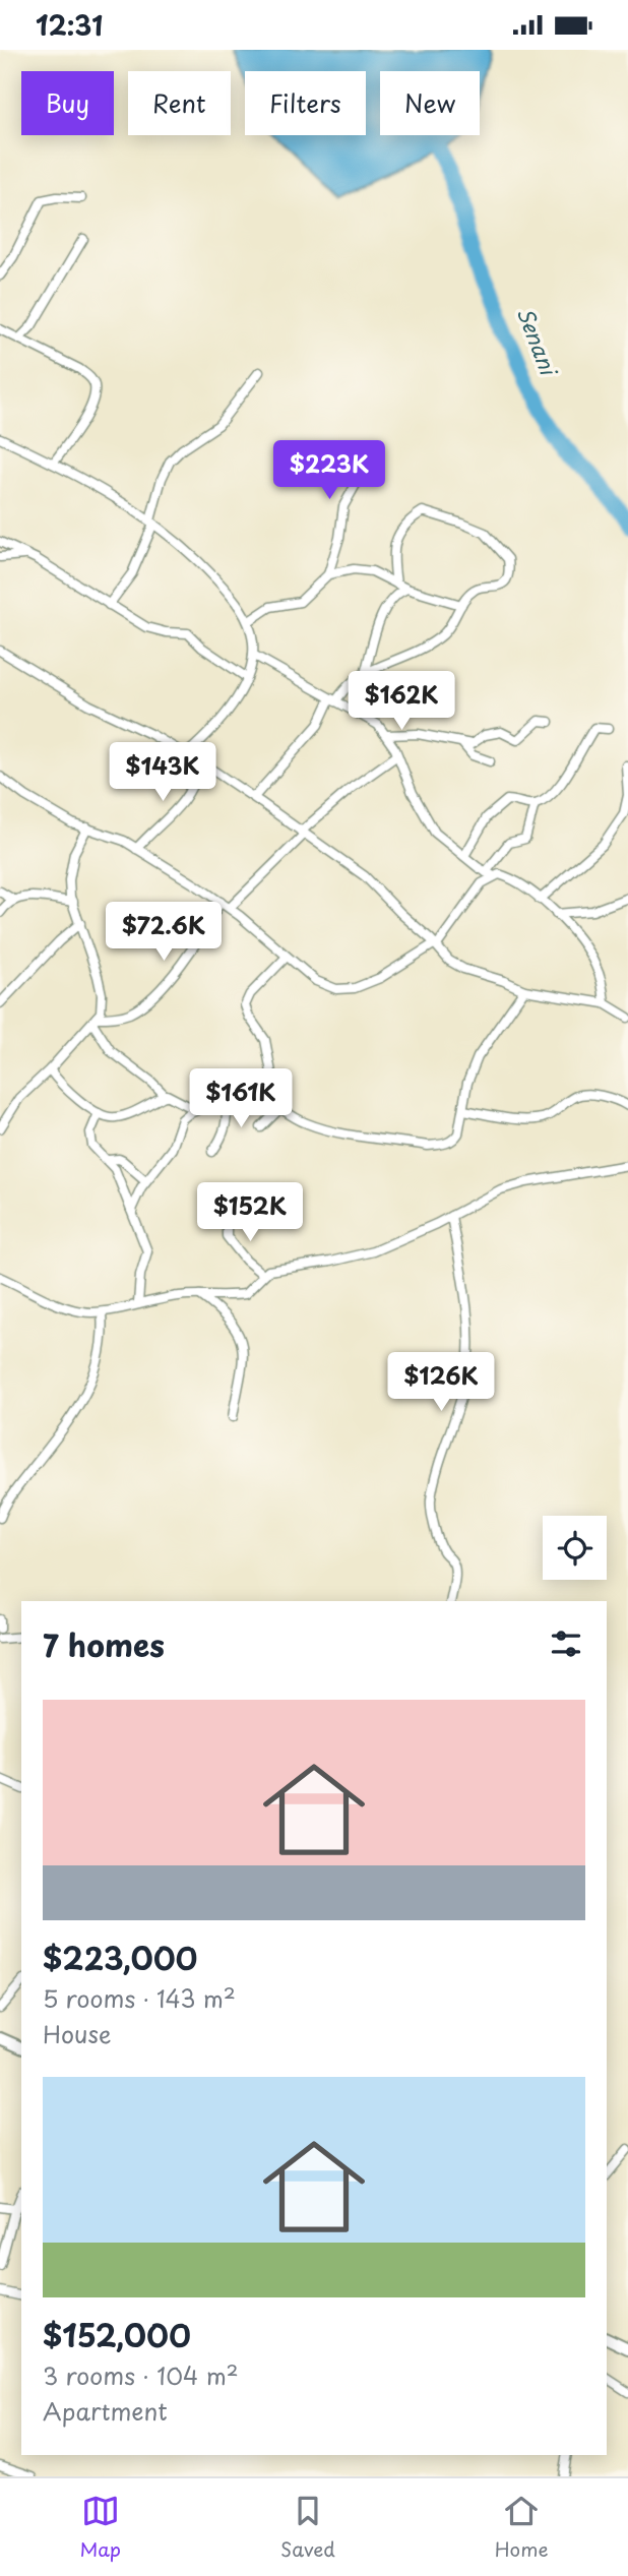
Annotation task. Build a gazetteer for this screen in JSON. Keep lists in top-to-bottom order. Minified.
{"water":["Senani"],"page":{"status":"12:31","chip":["Buy","Rent","Filters","New"],"price":["$223K","$162K","$143K","$72.6K","$161K","$152K","$126K"],"heading":"7 homes","list":[{"name":"$223,000","note":"5 rooms · 143 m² · House"},{"name":"$152,000","note":"3 rooms · 104 m² · Apartment"}],"tabs":["Map","Saved","Home"]}}
